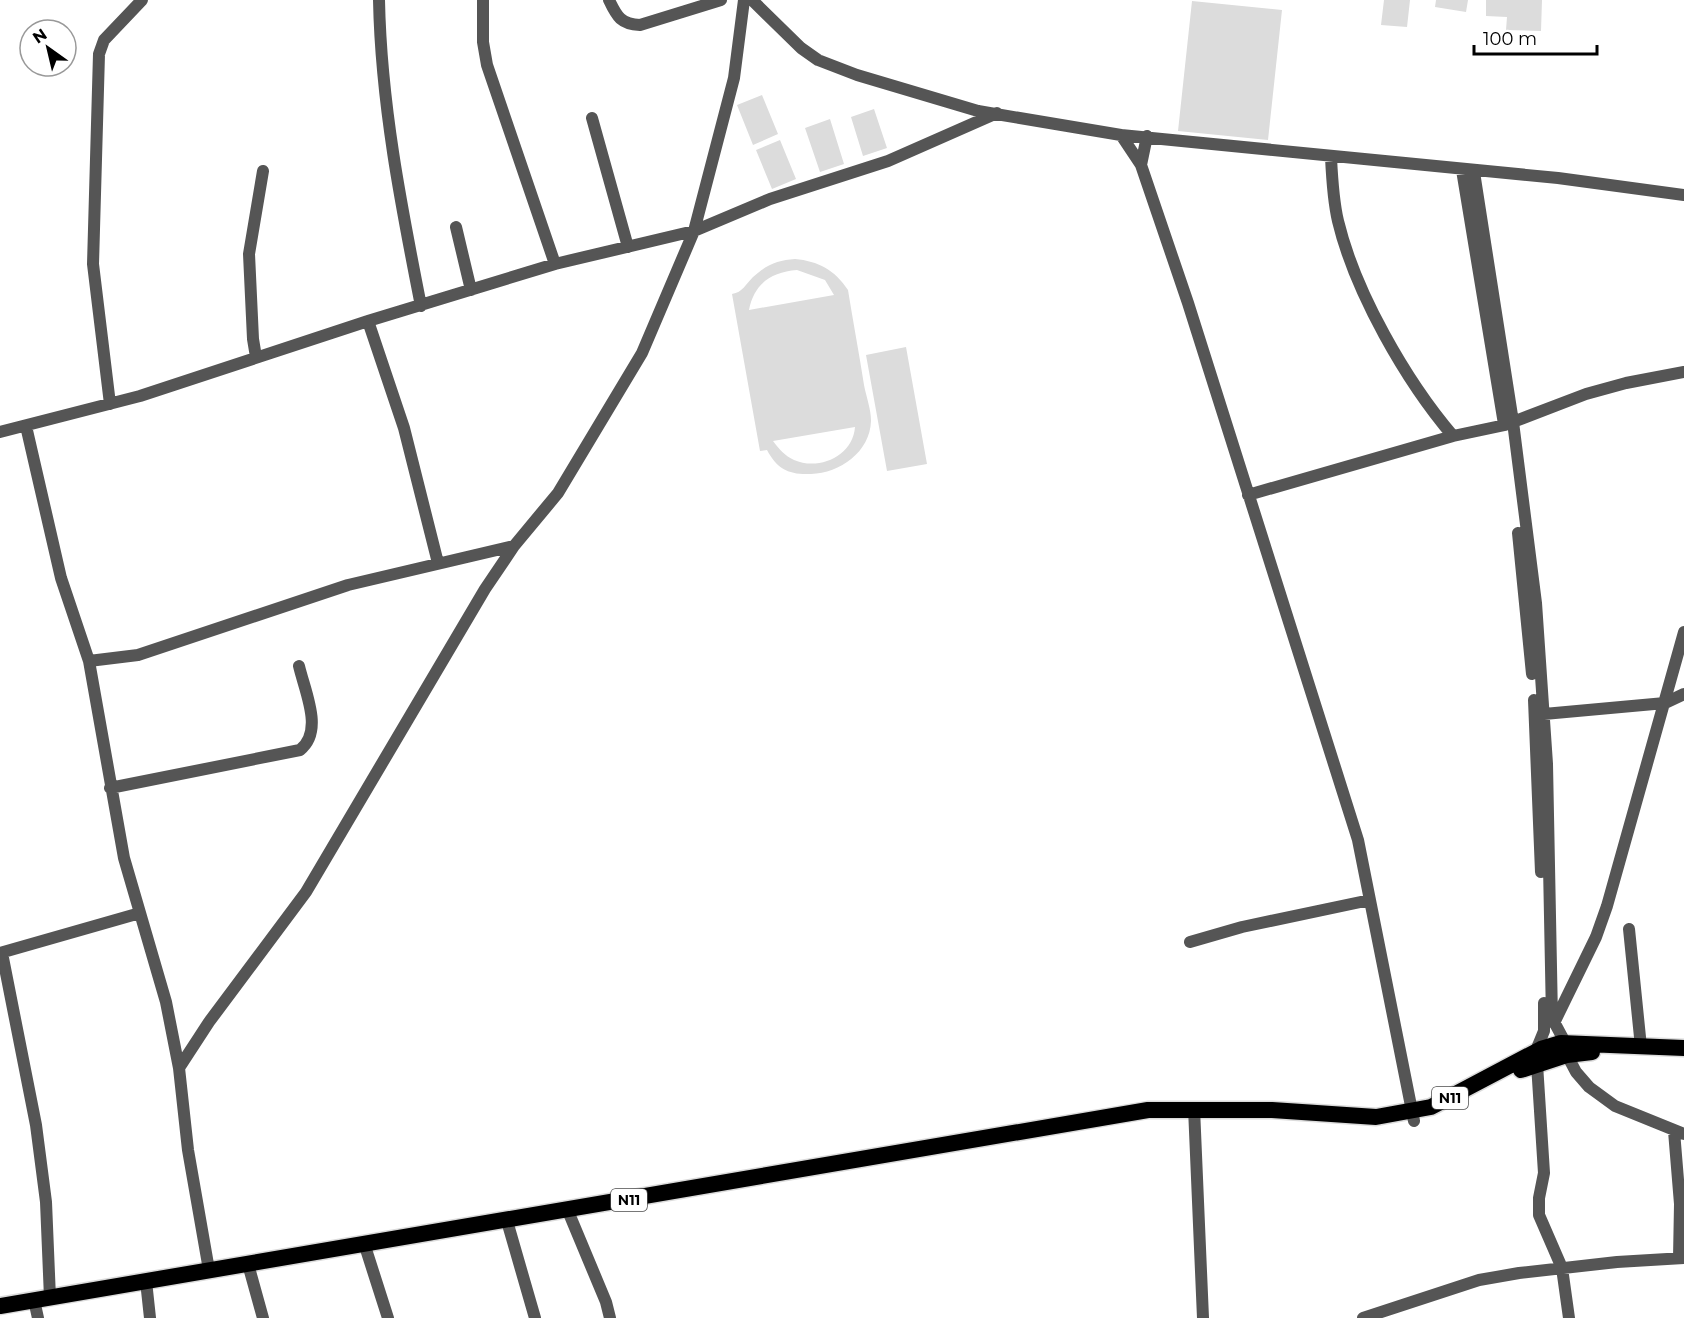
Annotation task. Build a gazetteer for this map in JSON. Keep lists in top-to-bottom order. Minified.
{"streets":{"highway":["N11"]},"scale_bar":"100 m","north":"top left"}
